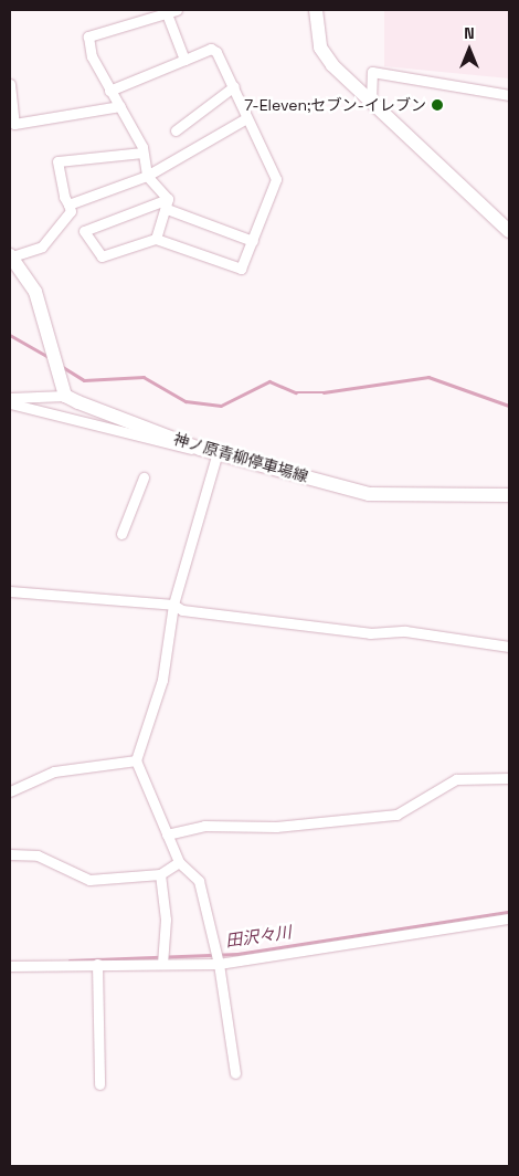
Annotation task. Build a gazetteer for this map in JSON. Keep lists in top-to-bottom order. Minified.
{"streets":{"main road":["神ノ原青柳停車場線"]},"water":["田沢々川"],"places":["7-Eleven;セブン-イレブン"],"north":"top"}
